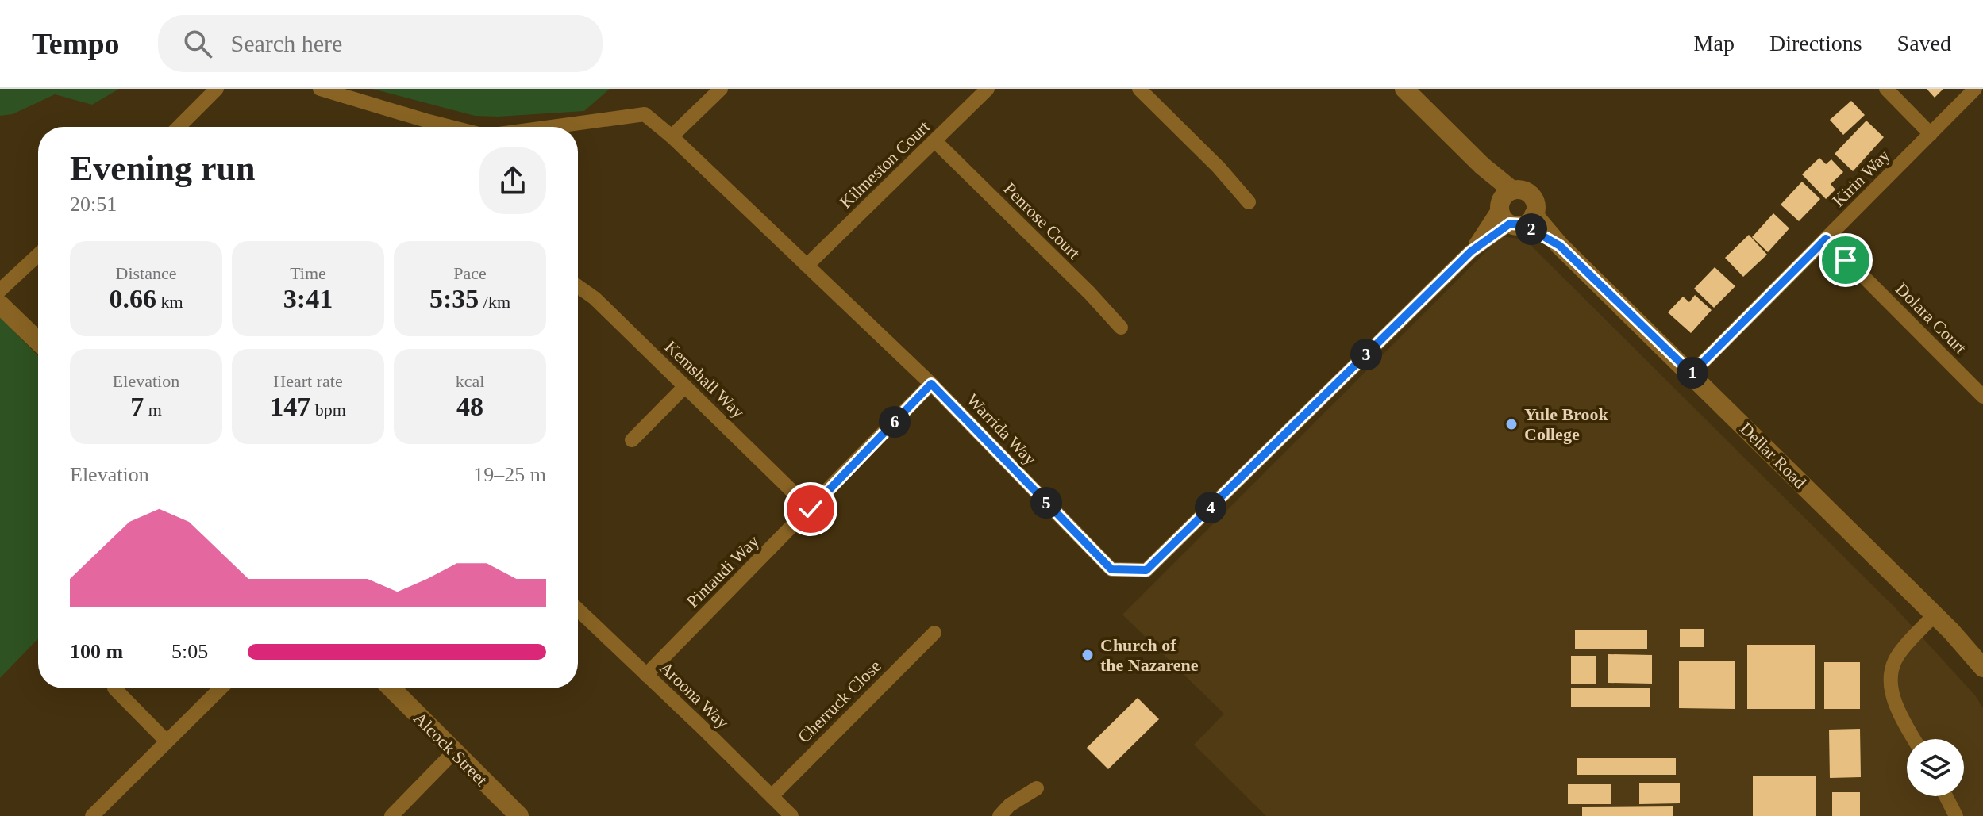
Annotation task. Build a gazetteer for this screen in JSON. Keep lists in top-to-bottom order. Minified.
{"streets":{"main road":["Dellar Road","Alcock Street"],"street":["Kilmeston Court","Kirin Way","Penrose Court","Dolara Court","Kemshall Way","Warrida Way","Pintaudi Way","Aroona Way","Cherruck Close"]},"crossings":[["Kilmeston Court","Penrose Court"],["Kilmeston Court","Warrida Way"],["Kirin Way","Dolara Court"],["Kirin Way","Dellar Road"],["Kemshall Way","Pintaudi Way"],["Warrida Way","Dellar Road"],["Warrida Way","Pintaudi Way"],["Pintaudi Way","Aroona Way"],["Aroona Way","Cherruck Close"]],"places":["Yule Brook College","Church of the Nazarene"],"page":{"header":"Tempo","search":"Search here","nav":["Map","Directions","Saved"],"heading":["Evening run","20:51"],"pins":["2","3","1","6","5","4"],"stats":[["Distance","0.66 km"],["Time","3:41"],["Pace","5:35 /km"],["Elevation","7 m"],["Heart rate","147 bpm"],["kcal","48"]],"chart":["Elevation","19–25 m"],"list":[{"name":"100 m","note":"5:05"}]}}
